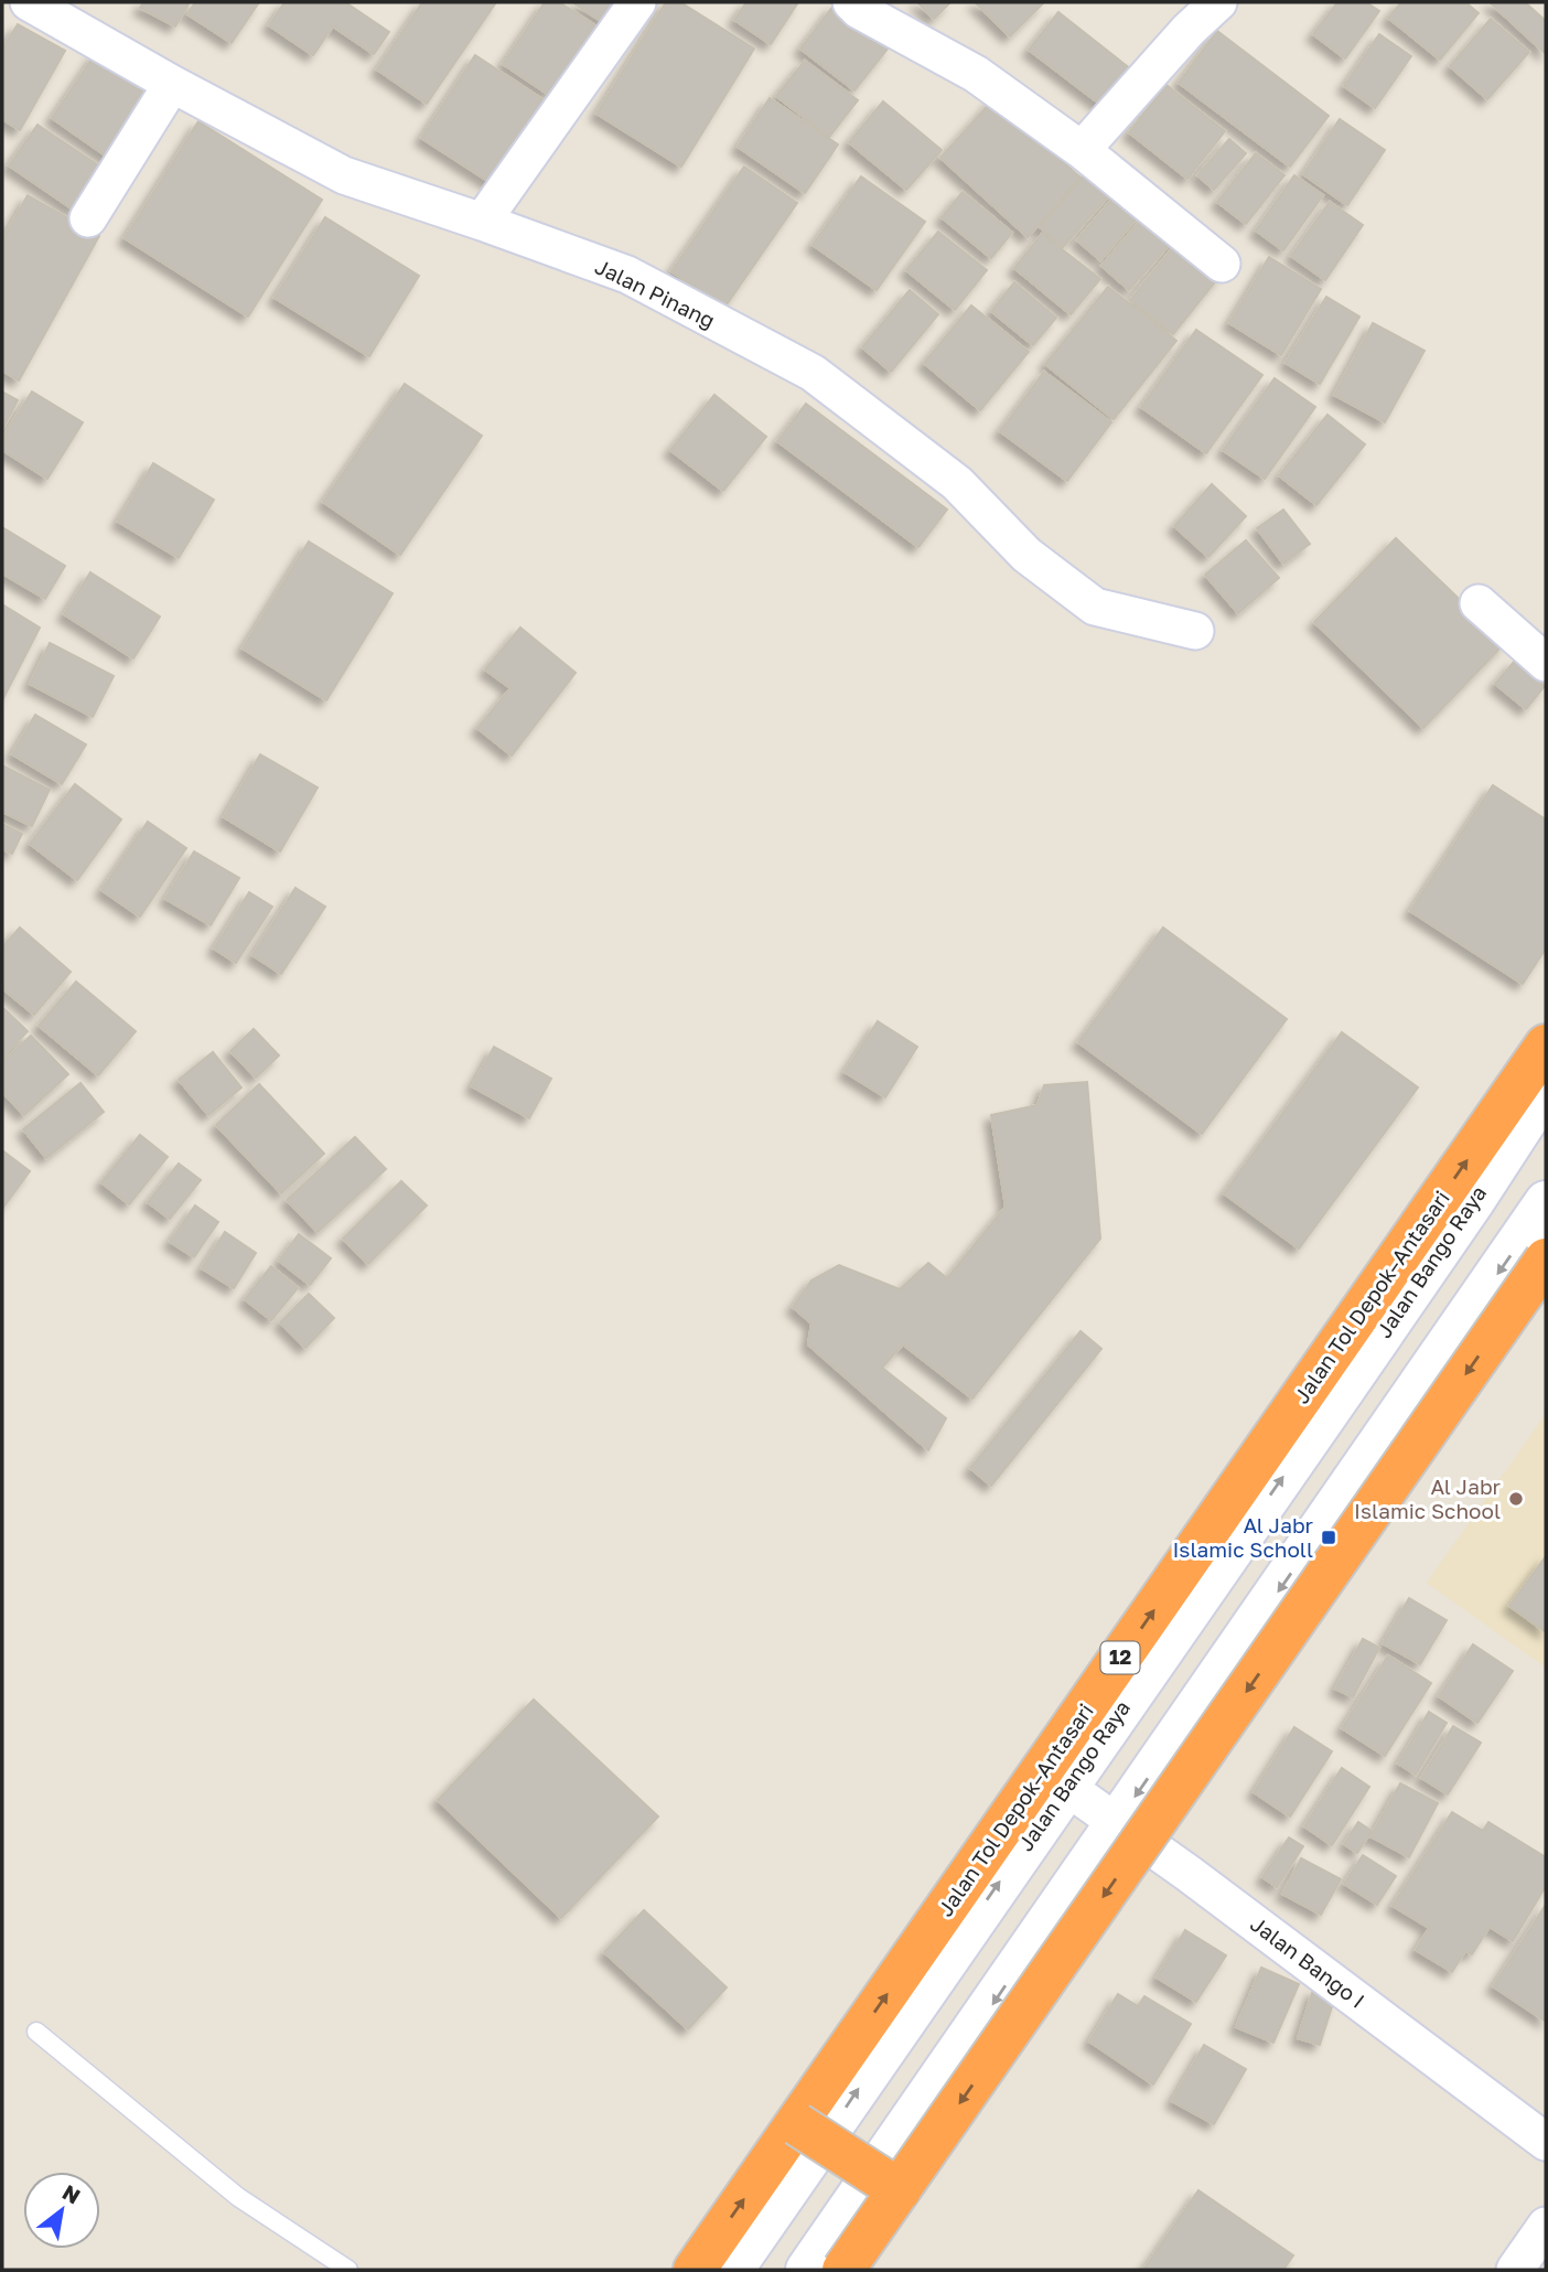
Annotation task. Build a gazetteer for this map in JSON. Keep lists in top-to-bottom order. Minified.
{"streets":{"highway":["Jalan Tol Depok–Antasari","12"],"street":["Jalan Pinang","Jalan Bango Raya","Jalan Bango I"]},"crossings":[["Jalan Bango Raya","Jalan Bango I"]],"places":{"other":["Al Jabr Islamic School"],"transit":["Al Jabr Islamic Scholl"]},"north":"top right"}
